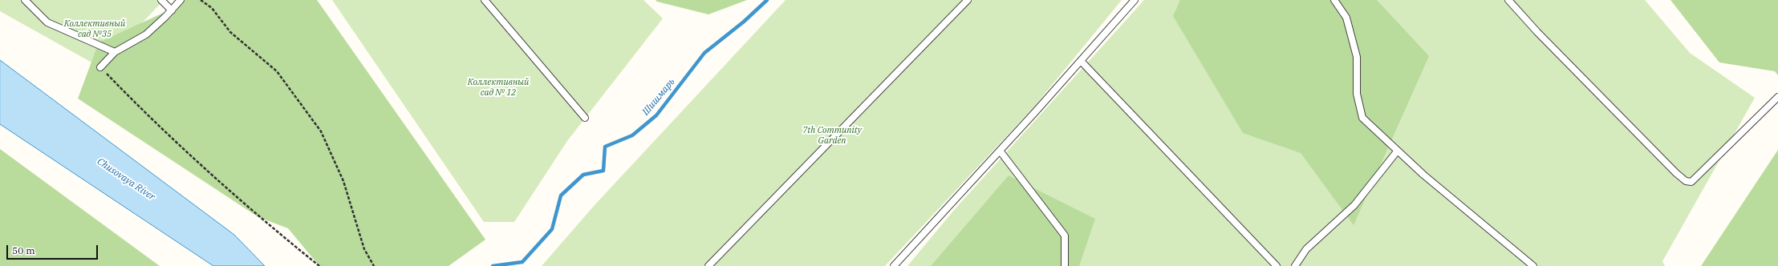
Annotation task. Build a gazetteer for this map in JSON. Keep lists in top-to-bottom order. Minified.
{"water":["Шишмарь","Chusovaya River"],"parks":["Коллективный сад №35","Коллективный сад № 12","7th Community Garden"],"scale_bar":"50 m"}
